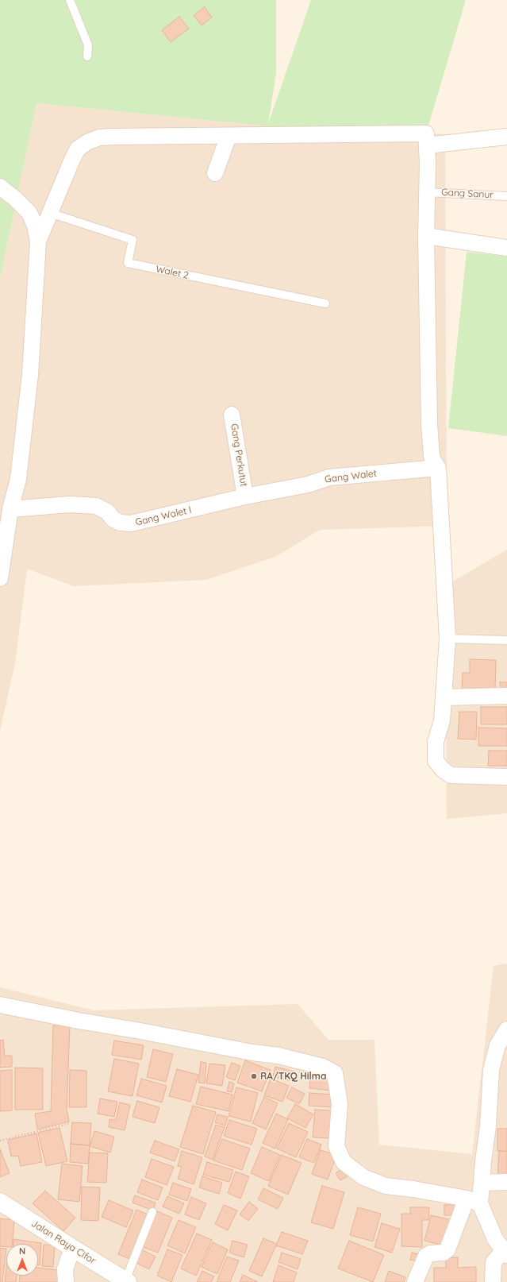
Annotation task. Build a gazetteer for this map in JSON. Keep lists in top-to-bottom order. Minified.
{"streets":{"street":["Gang Perkutut","Gang Walet","Gang Walet I","Jalan Raya Cifor"],"lane":["Gang Sanur","Walet 2"]},"crossings":[["Gang Perkutut","Gang Walet"],["Gang Perkutut","Gang Walet I"],["Gang Walet","Gang Walet I"]],"places":["RA/TKQ Hilma"],"north":"top"}
